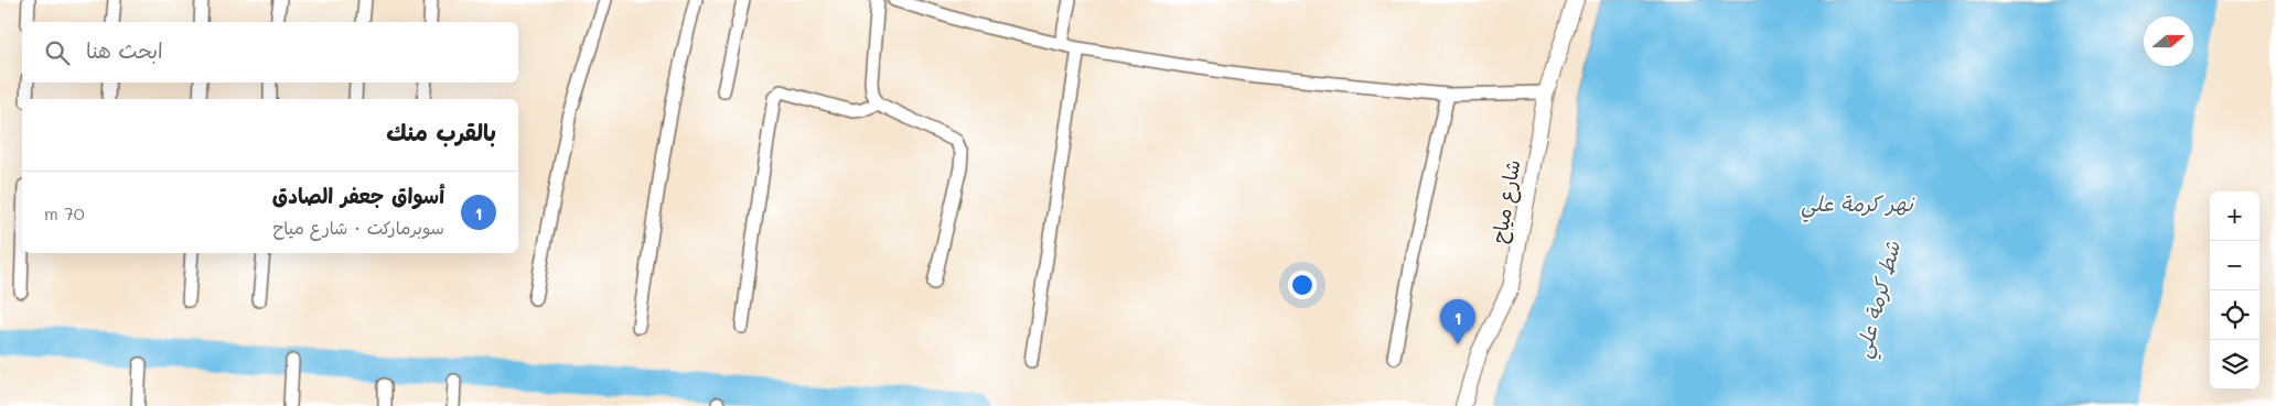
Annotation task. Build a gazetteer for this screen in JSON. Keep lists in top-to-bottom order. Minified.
{"streets":{"street":["شارع مياح"]},"water":["نهر كرمة علي","شط كرمة علي"],"north":"right","page":{"search":"ابحث هنا","heading":"بالقرب منك","list":[{"mark":"1","name":"أسواق جعفر الصادق","note":"سوبرماركت · شارع مياح","value":"70 m"}],"map_buttons":["+","−"],"pins":"1"}}
